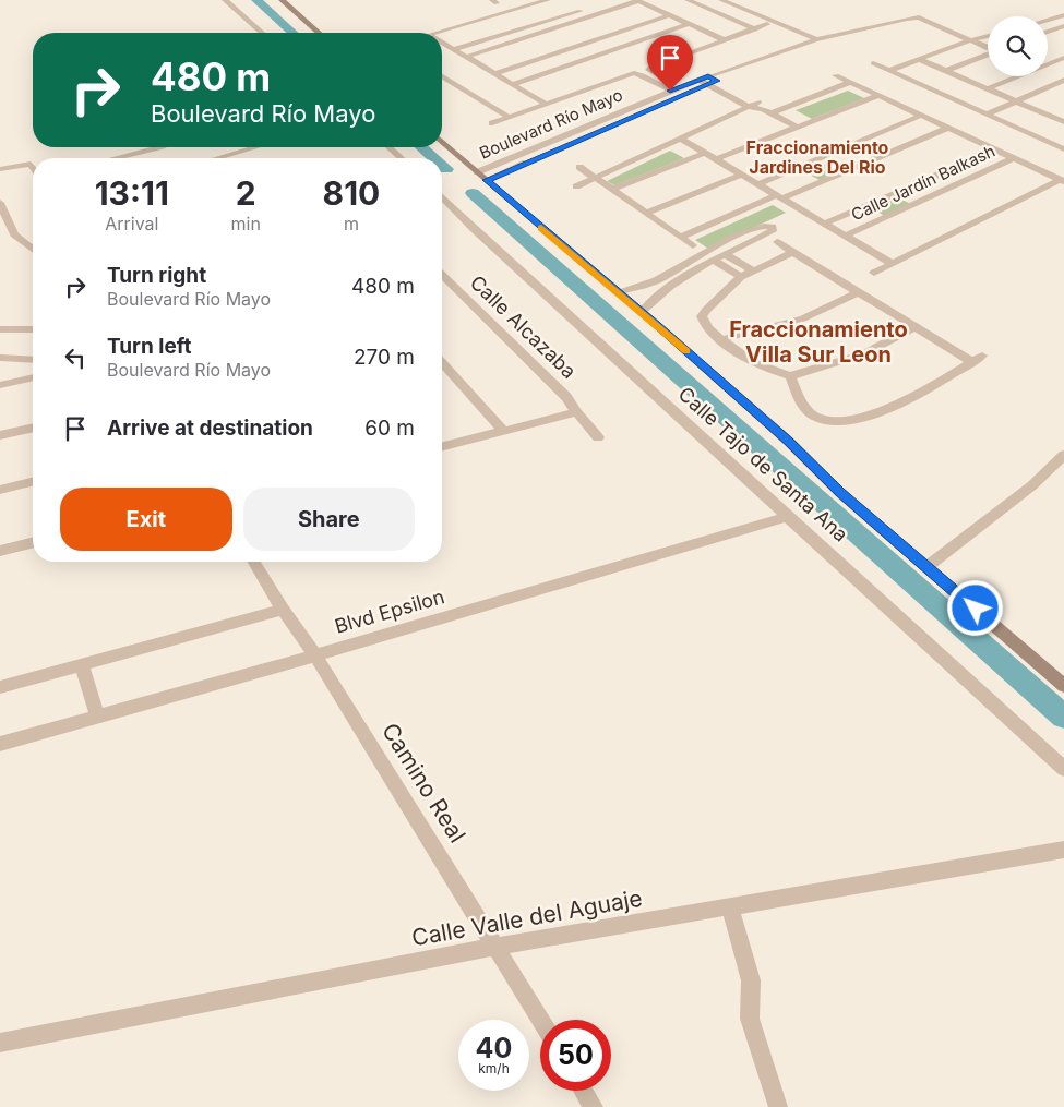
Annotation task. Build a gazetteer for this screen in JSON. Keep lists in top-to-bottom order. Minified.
{"streets":{"street":["Boulevard Río Mayo","Calle Jardín Balkash","Calle Alcazaba","Calle Tajo de Santa Ana","Blvd Epsilon","Camino Real","Calle Valle del Aguaje"]},"crossings":[["Calle Tajo de Santa Ana","Blvd Epsilon"],["Blvd Epsilon","Camino Real"],["Camino Real","Calle Valle del Aguaje"]],"districts":["Fraccionamiento Jardines Del Rio","Fraccionamiento Villa Sur Leon"],"page":{"turn":["480 m","Boulevard Río Mayo"],"eta":["13:11","Arrival","2","min","810","m"],"list":[{"name":"Turn right","note":"Boulevard Río Mayo","value":"480 m"},{"name":"Turn left","note":"Boulevard Río Mayo","value":"270 m"},{"name":"Arrive at destination","value":"60 m"}],"buttons":["Exit","Share"],"speed":"40 km/h","limit":"50"}}
